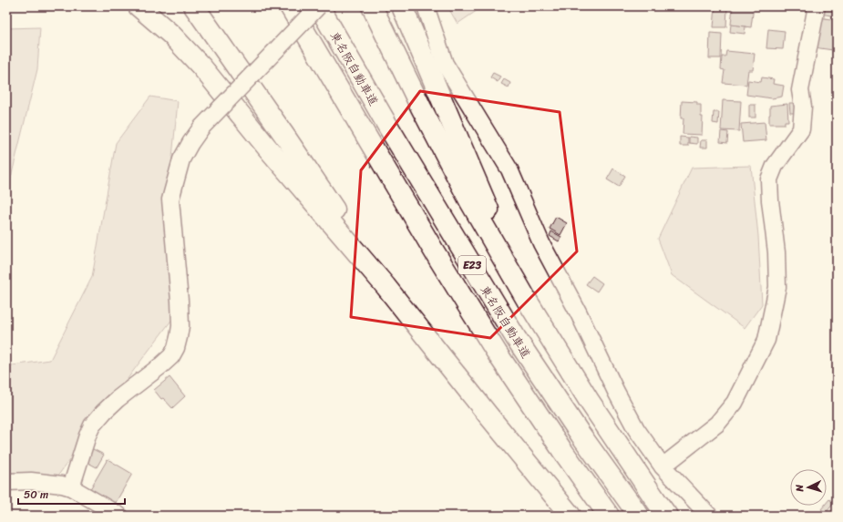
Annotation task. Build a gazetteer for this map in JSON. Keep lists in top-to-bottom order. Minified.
{"streets":{"highway":["東名阪自動車道","E23"]},"scale_bar":"50 m","north":"left"}
